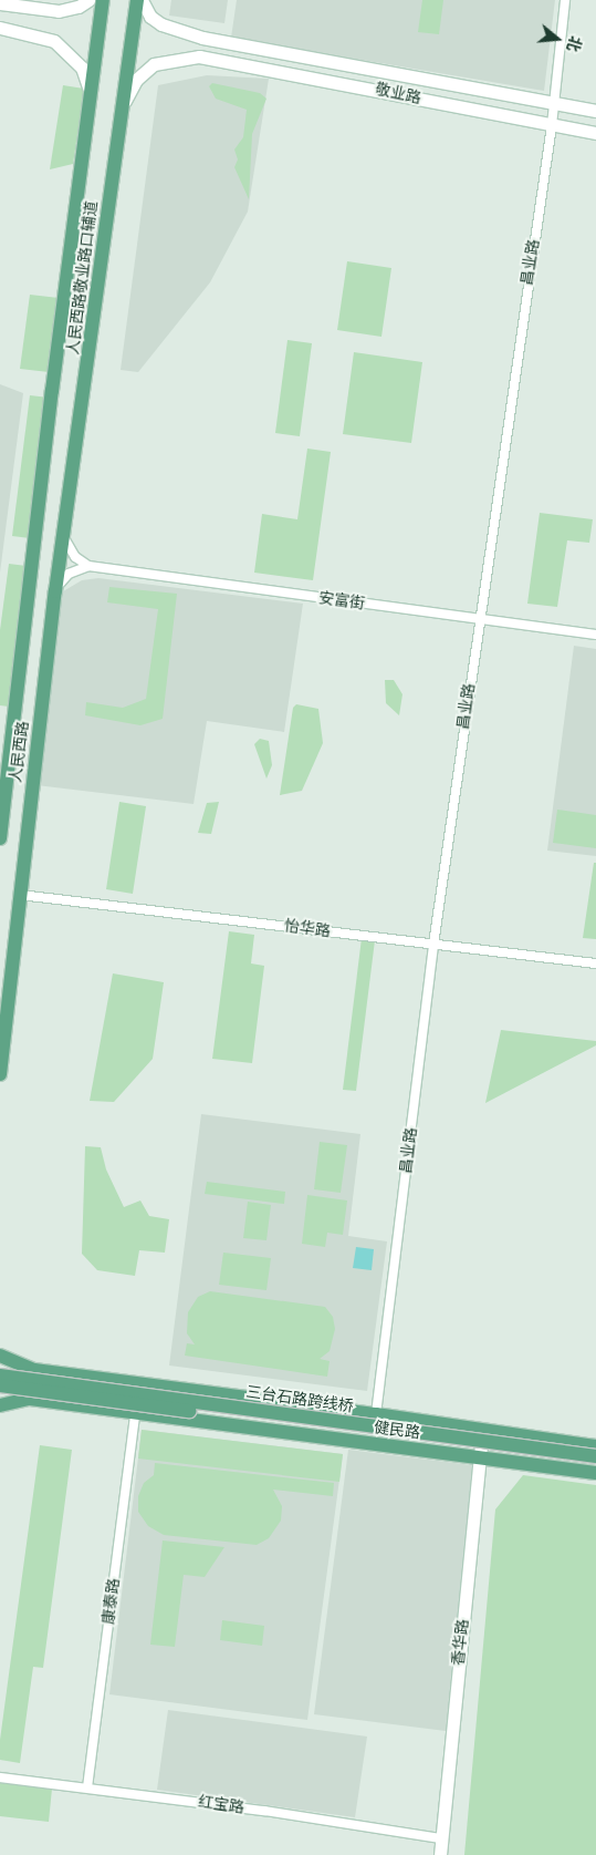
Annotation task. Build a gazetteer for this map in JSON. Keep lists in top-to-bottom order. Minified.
{"streets":{"main road":["敬业路","人民西路敬业路口辅道","人民西路","三台石路跨线桥","健民路","香华路"],"street":["昌业路","安富街","怡华路","康泰路","红宝路"]},"crossings":[["敬业路","昌业路"],["敬业路","人民西路敬业路口辅道"],["昌业路","安富街"],["昌业路","怡华路"],["昌业路","健民路"],["人民西路敬业路口辅道","人民西路"],["人民西路","怡华路"],["健民路","康泰路"],["健民路","香华路"],["康泰路","红宝路"],["香华路","红宝路"]],"north":"right"}
